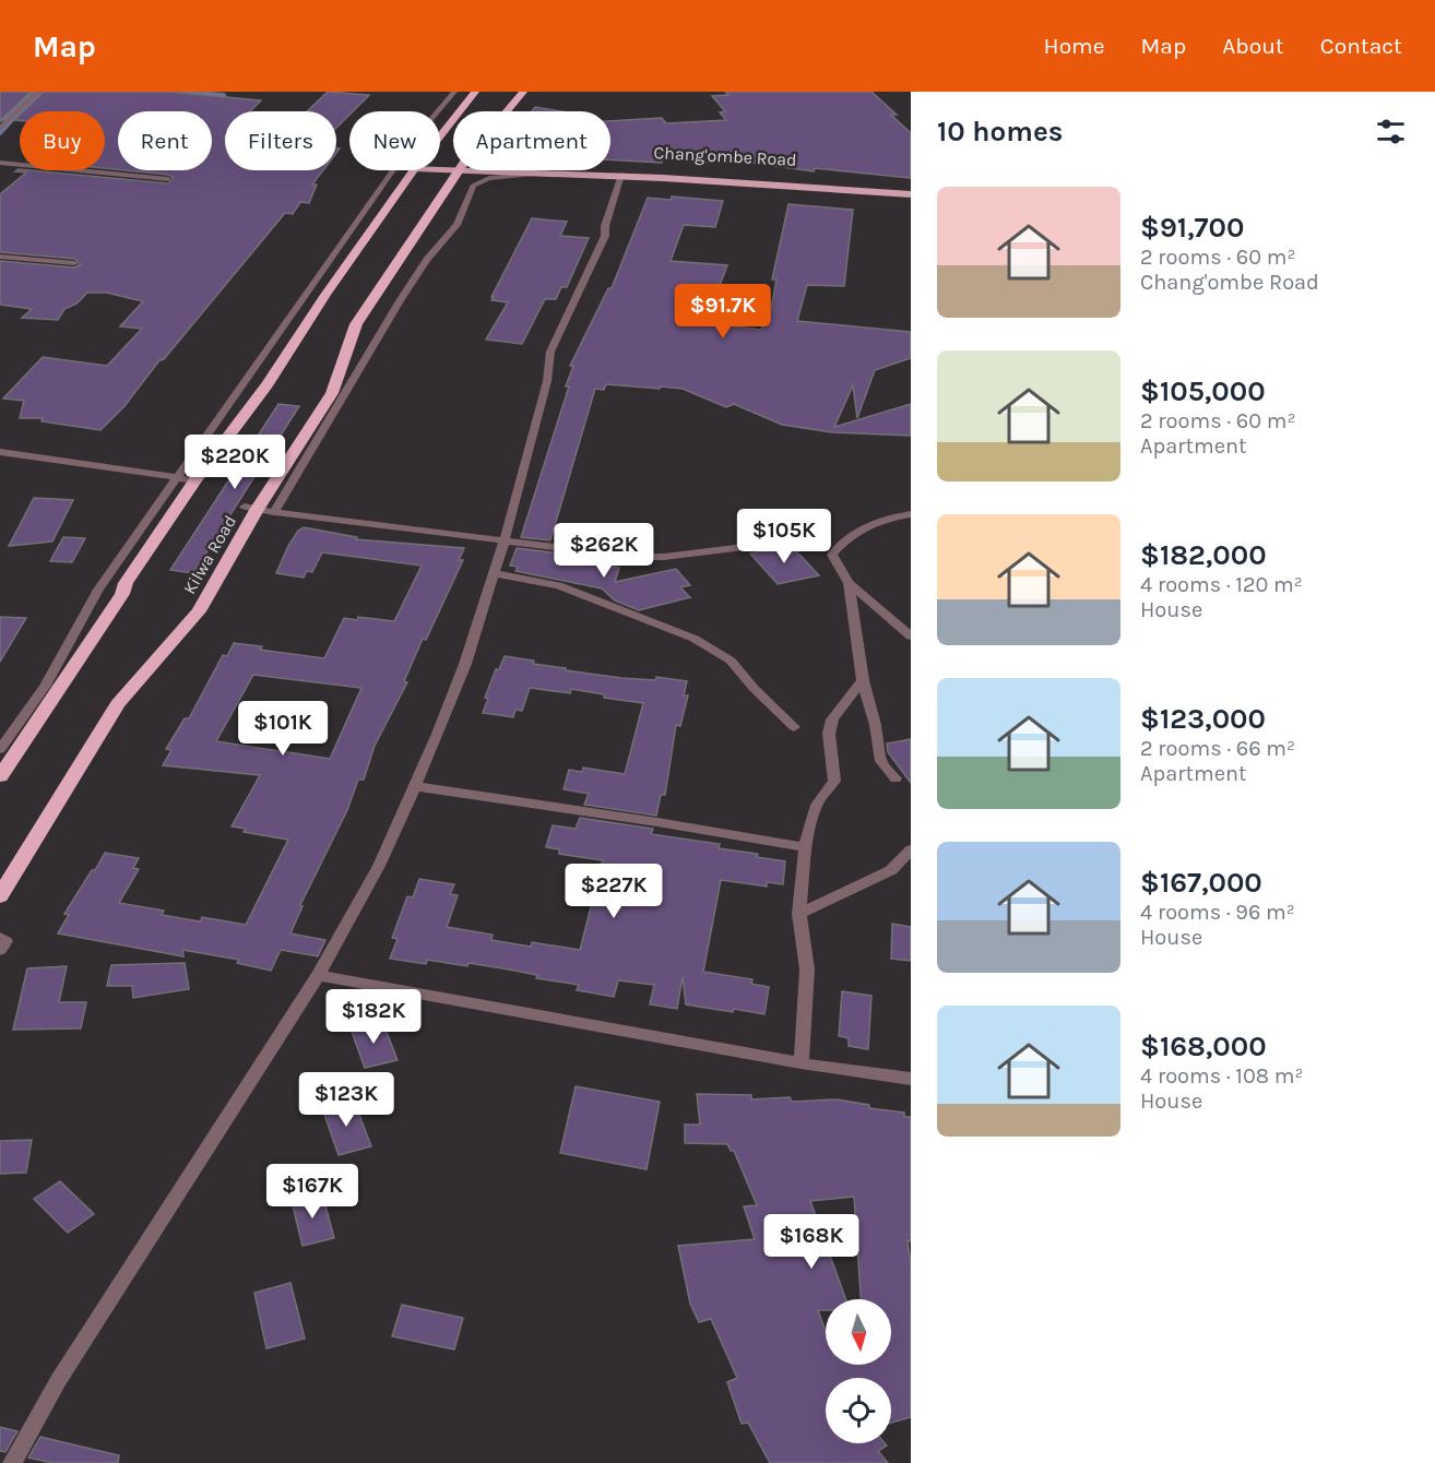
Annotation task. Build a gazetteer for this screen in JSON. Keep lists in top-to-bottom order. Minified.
{"streets":{"highway":["Kilwa Road"],"main road":["Chang'ombe Road"]},"north":"bottom","page":{"header":"Map","nav":["Home","Map","About","Contact"],"heading":"10 homes","chip":["Buy","Rent","Filters","New","Apartment"],"list":[{"name":"$91,700","note":"2 rooms · 60 m² · Chang'ombe Road"},{"name":"$105,000","note":"2 rooms · 60 m² · Apartment"},{"name":"$182,000","note":"4 rooms · 120 m² · House"},{"name":"$123,000","note":"2 rooms · 66 m² · Apartment"},{"name":"$167,000","note":"4 rooms · 96 m² · House"},{"name":"$168,000","note":"4 rooms · 108 m² · House"}],"price":["$91.7K","$220K","$105K","$262K","$101K","$227K","$182K","$123K","$167K","$168K"]}}
